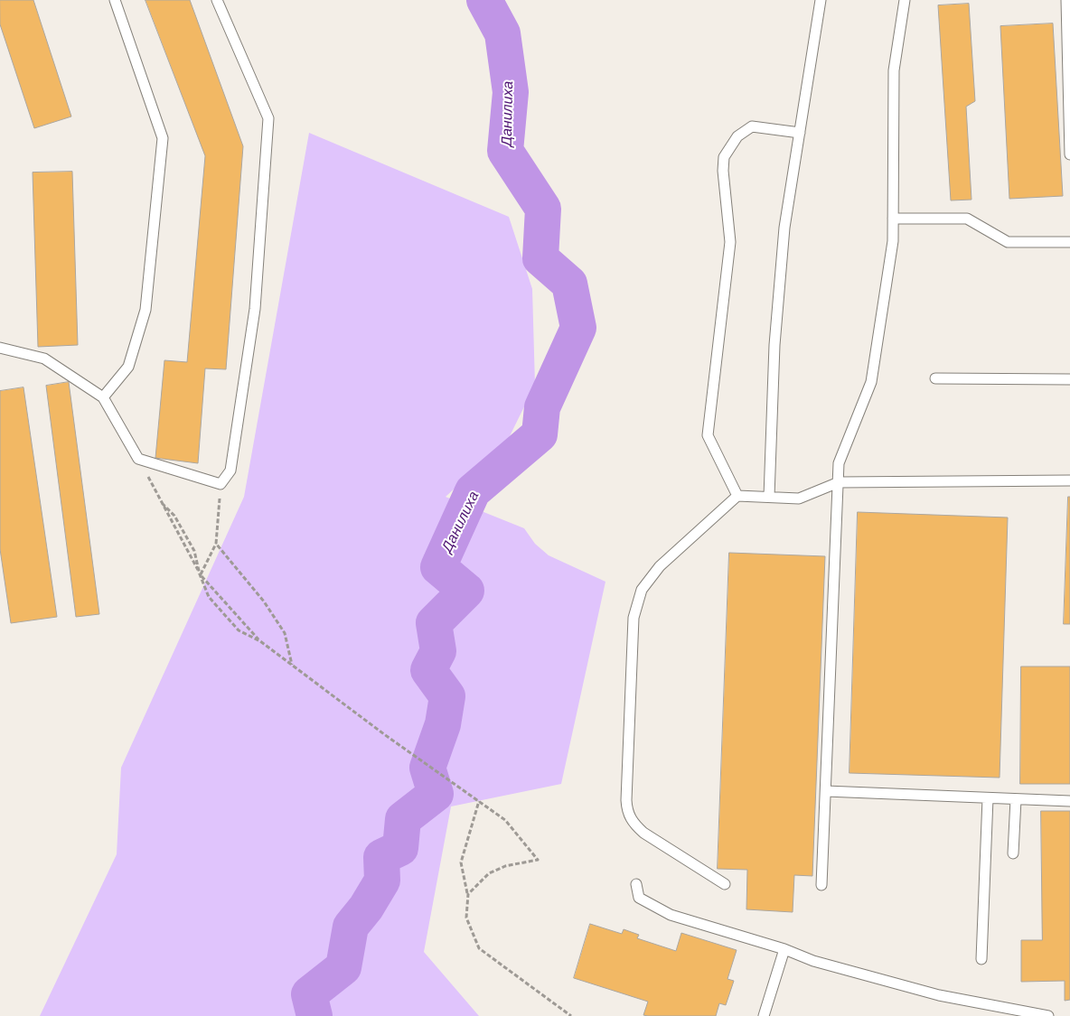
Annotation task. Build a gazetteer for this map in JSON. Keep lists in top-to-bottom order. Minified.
{"water":["Данилиха"]}
